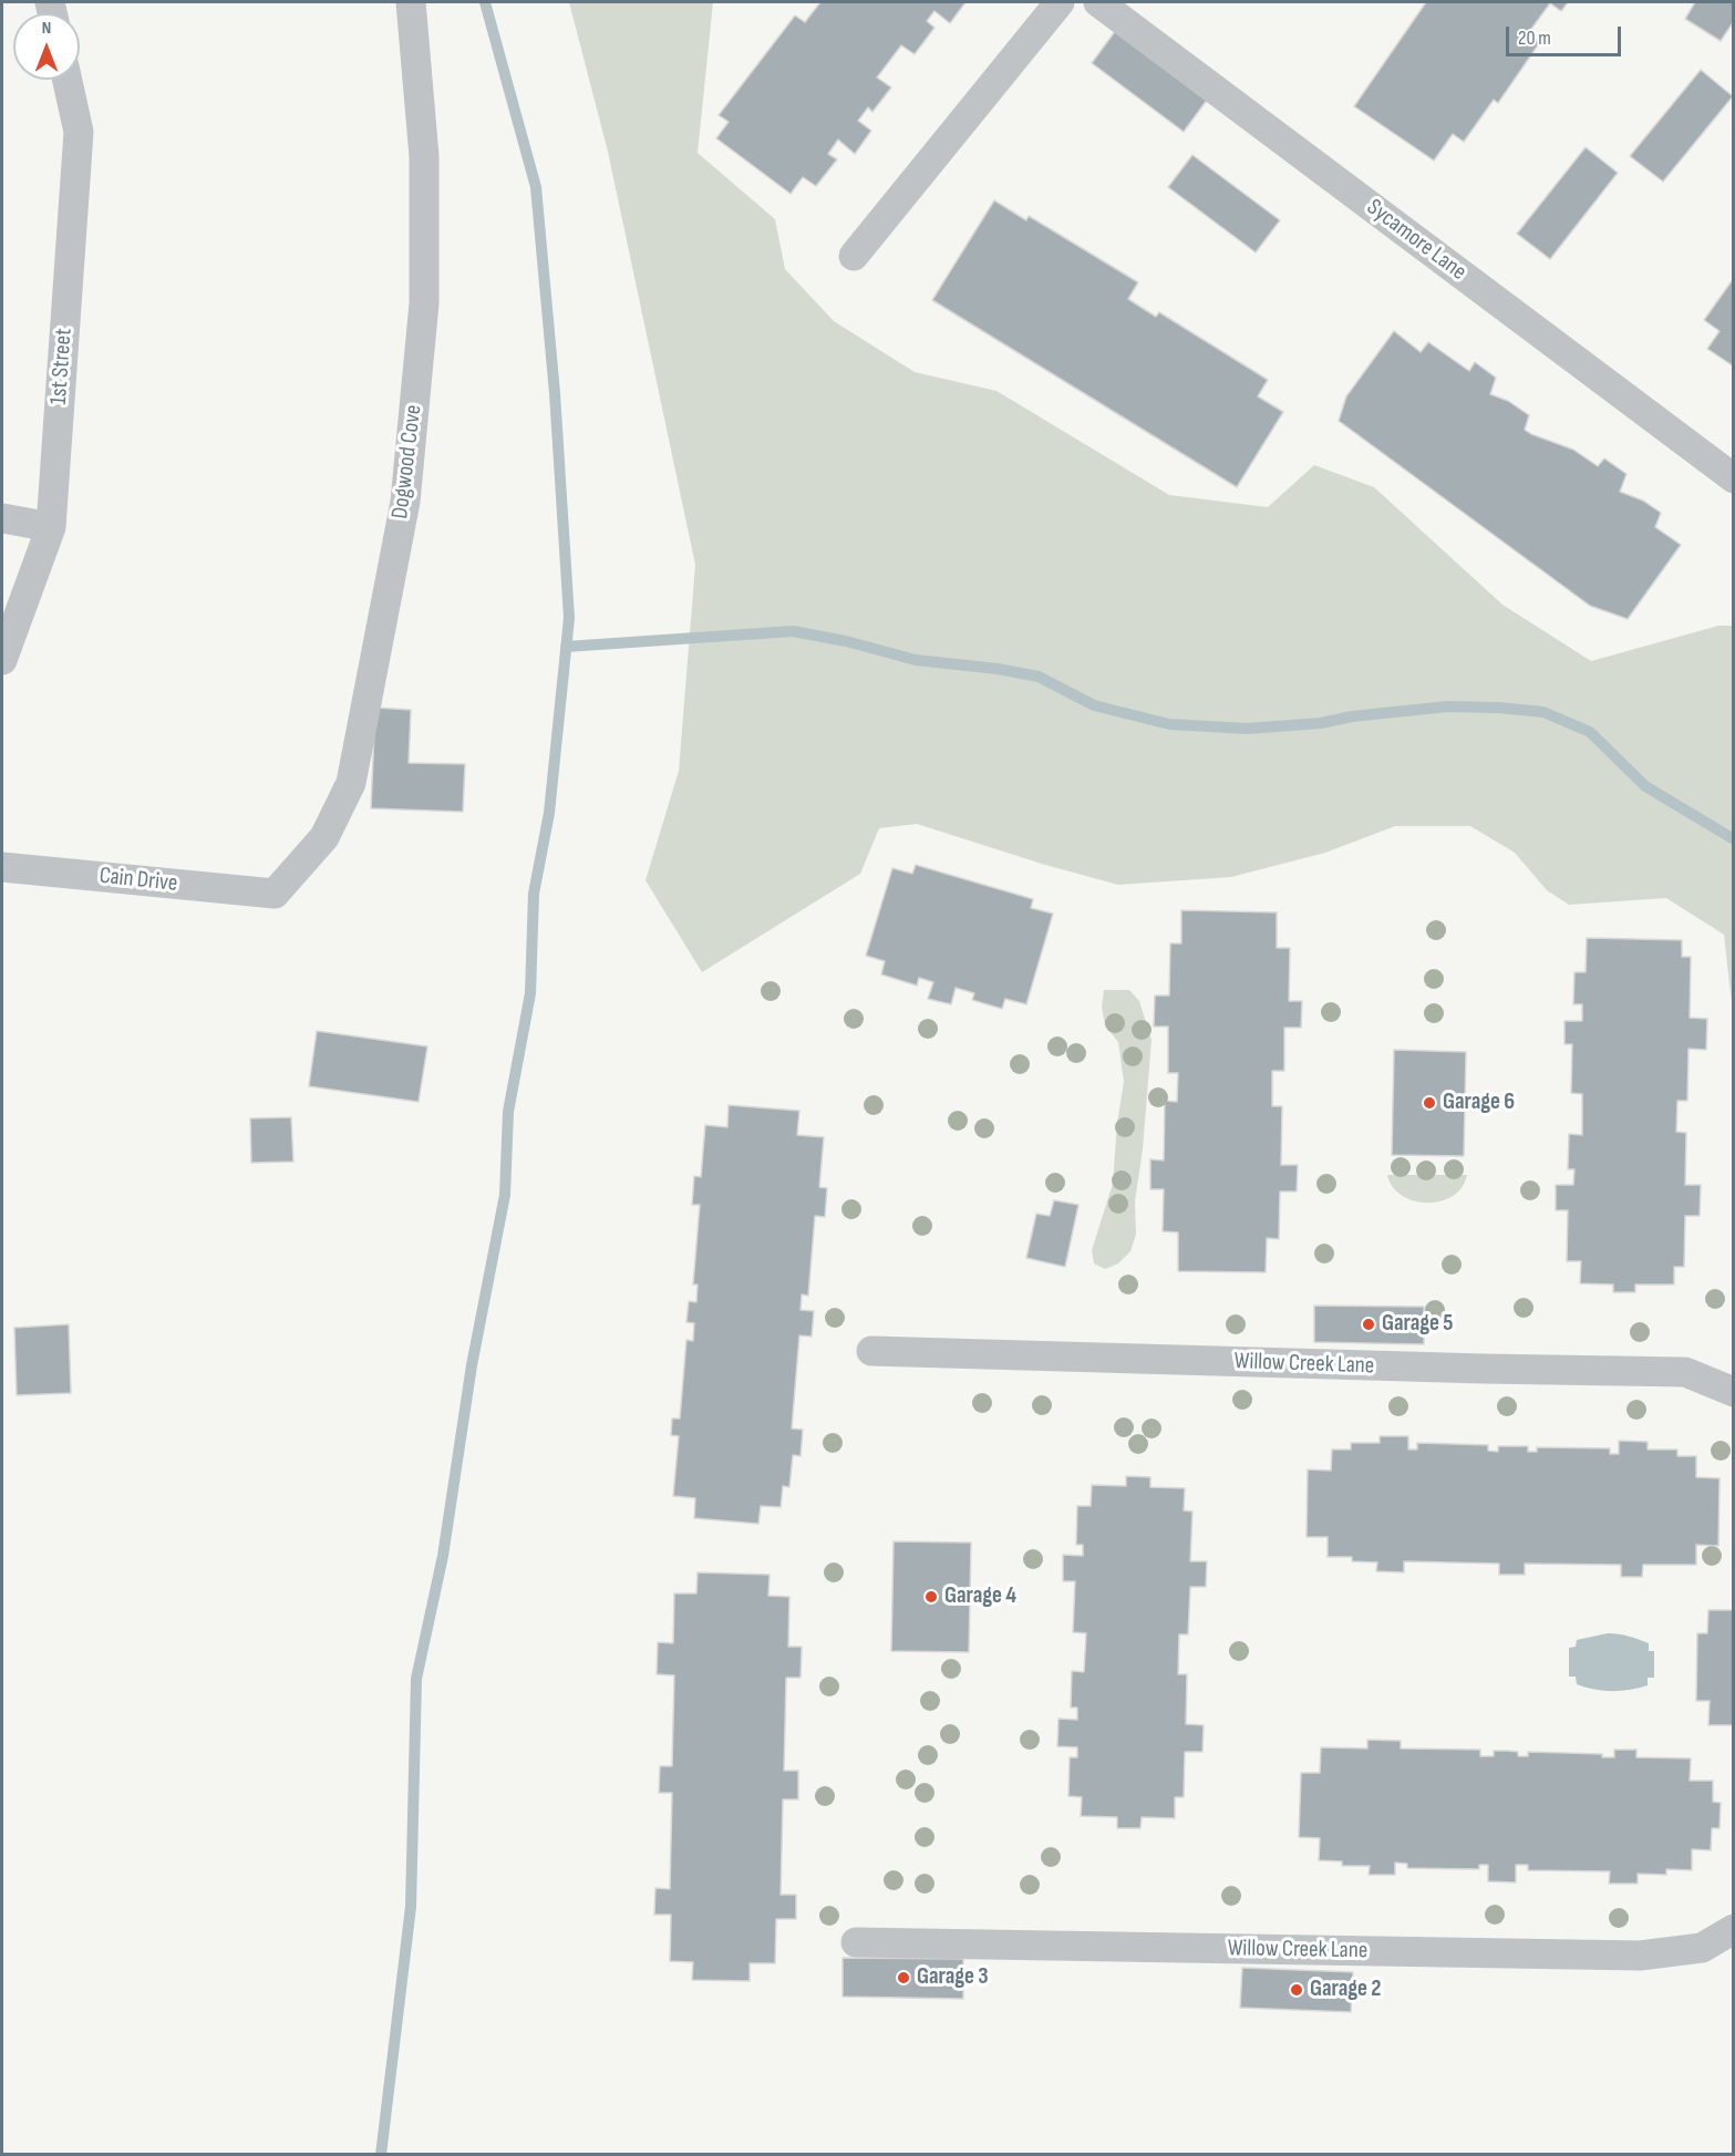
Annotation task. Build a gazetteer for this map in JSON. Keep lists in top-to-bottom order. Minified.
{"streets":{"street":["Sycamore Lane","1st Street","Dogwood Cove","Cain Drive","Willow Creek Lane"]},"crossings":[["Dogwood Cove","Cain Drive"]],"places":["Garage 6","Garage 5","Garage 4","Garage 3","Garage 2"],"scale_bar":"20 m","north":"top"}
